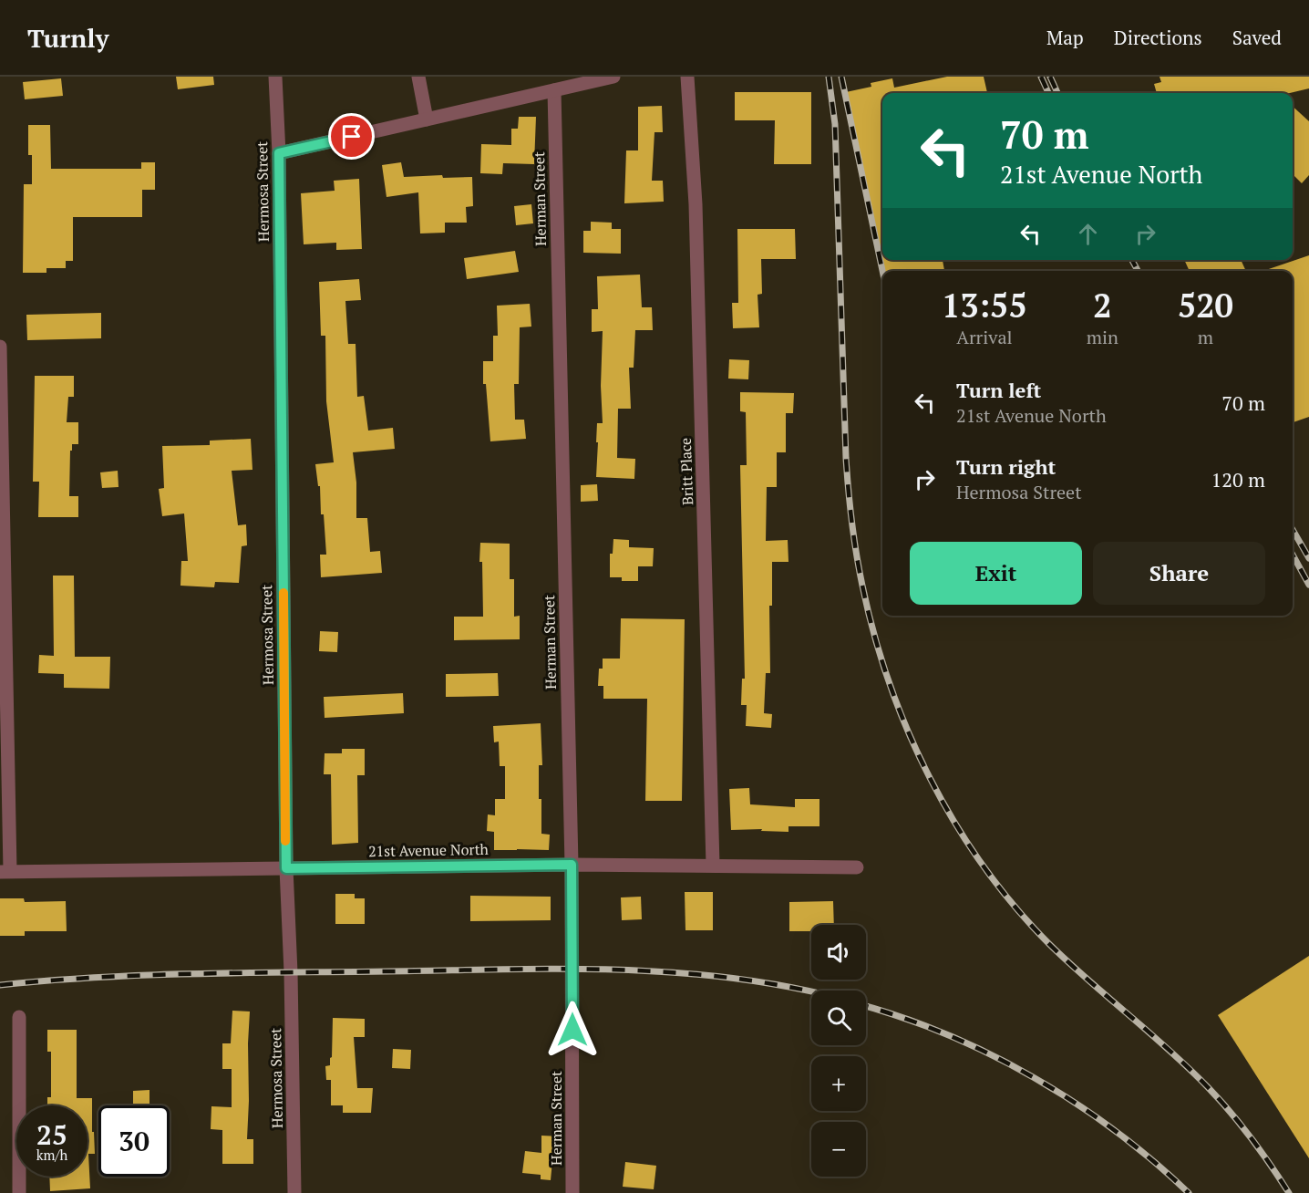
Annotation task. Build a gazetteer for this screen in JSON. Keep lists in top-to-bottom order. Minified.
{"streets":{"street":["Hermosa Street","Herman Street","Britt Place","21st Avenue North"]},"crossings":[["Hermosa Street","21st Avenue North"],["Herman Street","21st Avenue North"],["Britt Place","21st Avenue North"]],"page":{"header":"Turnly","nav":["Map","Directions","Saved"],"turn":["70 m","21st Avenue North"],"eta":["13:55","Arrival","2","min","520","m"],"list":[{"name":"Turn left","note":"21st Avenue North","value":"70 m"},{"name":"Turn right","note":"Hermosa Street","value":"120 m"}],"buttons":["Exit","Share"],"map_buttons":["+","−"],"speed":"25 km/h","limit":"30"}}
